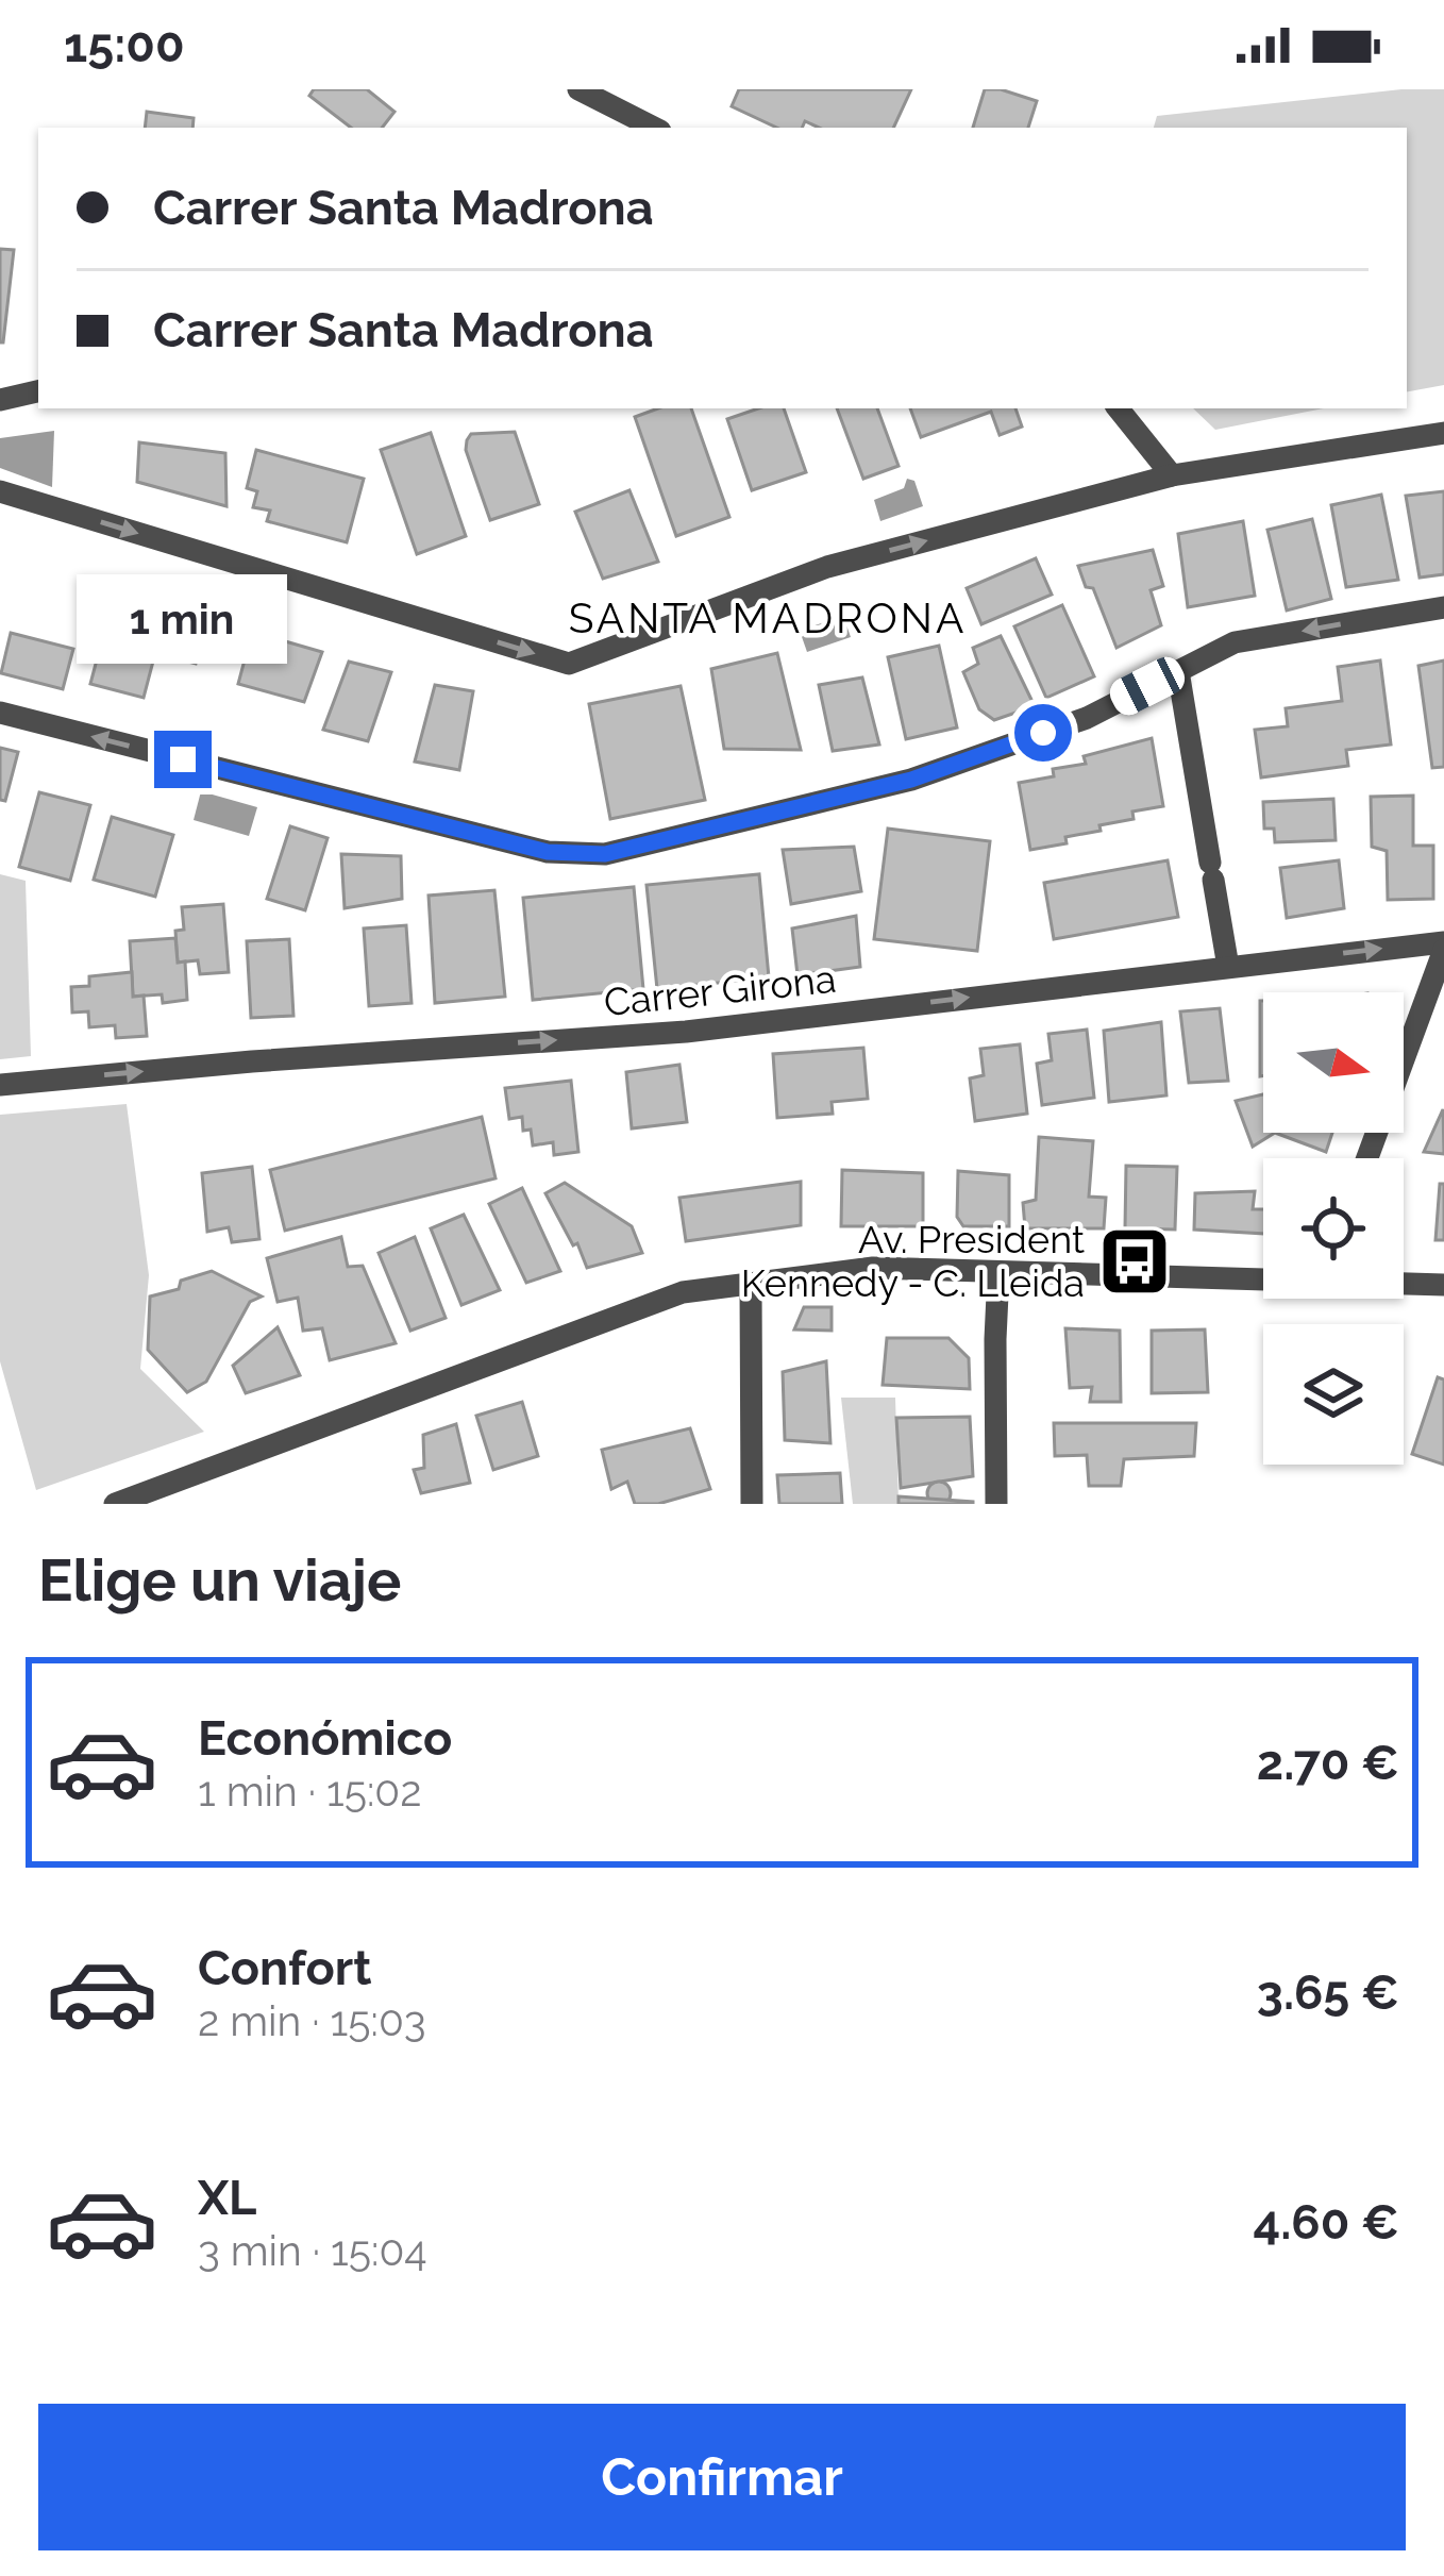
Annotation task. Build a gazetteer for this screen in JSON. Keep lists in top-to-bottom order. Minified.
{"streets":{"street":["Carrer Girona"]},"one_way":["Carrer Girona"],"districts":["SANTA MADRONA"],"places":{"bus stop":["Av. President Kennedy - C. Lleida"]},"north":"right","page":{"status":"15:00","banner":["Carrer Santa Madrona","Carrer Santa Madrona"],"bubble":"1 min","heading":"Elige un viaje","list":[{"name":"Económico","note":"1 min · 15:02","value":"2.70 €"},{"name":"Confort","note":"2 min · 15:03","value":"3.65 €"},{"name":"XL","note":"3 min · 15:04","value":"4.60 €"}],"buttons":"Confirmar"}}
